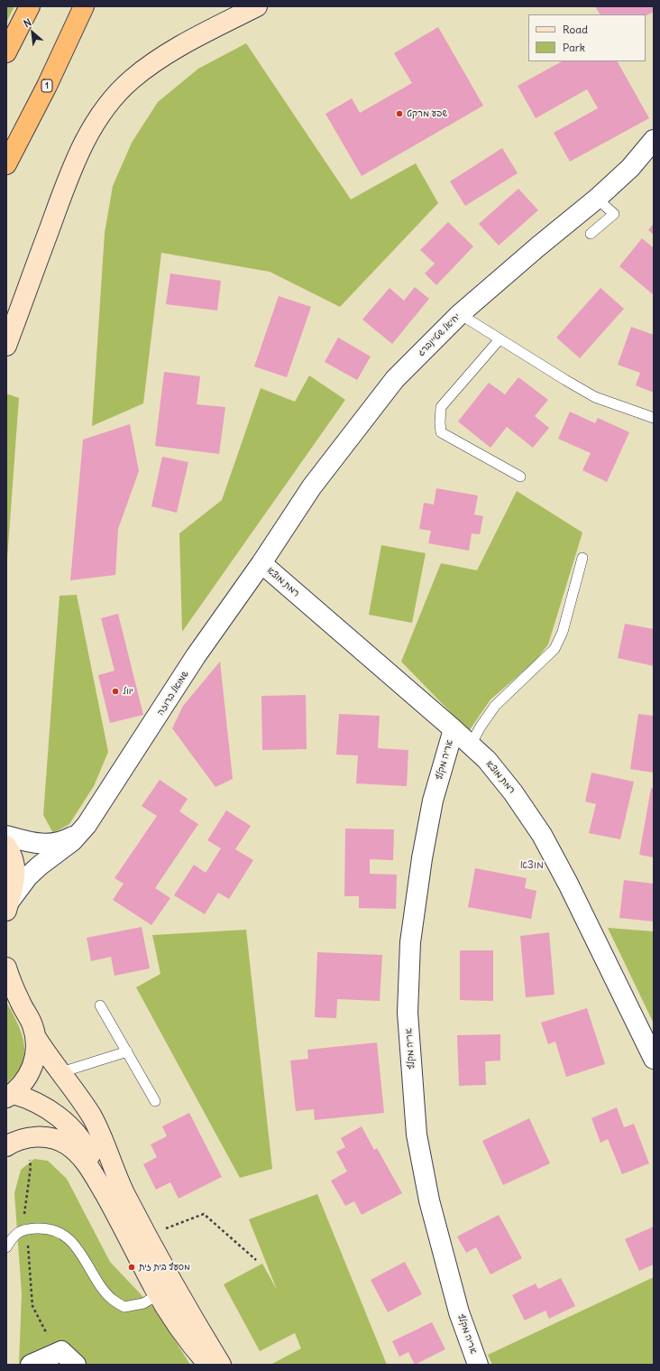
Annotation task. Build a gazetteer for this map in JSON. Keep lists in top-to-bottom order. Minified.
{"streets":{"highway":["1"],"street":["יחיאל שטיינברג","רמת מוצא","שמואל ברוזה","אריה מקלף"]},"crossings":[["יחיאל שטיינברג","רמת מוצא"],["יחיאל שטיינברג","שמואל ברוזה"],["רמת מוצא","שמואל ברוזה"],["רמת מוצא","אריה מקלף"]],"districts":["מוצא"],"places":["שפע מרקט","יוול","מסעף בית זית"],"legend":["Road","Park"],"north":"top left"}
